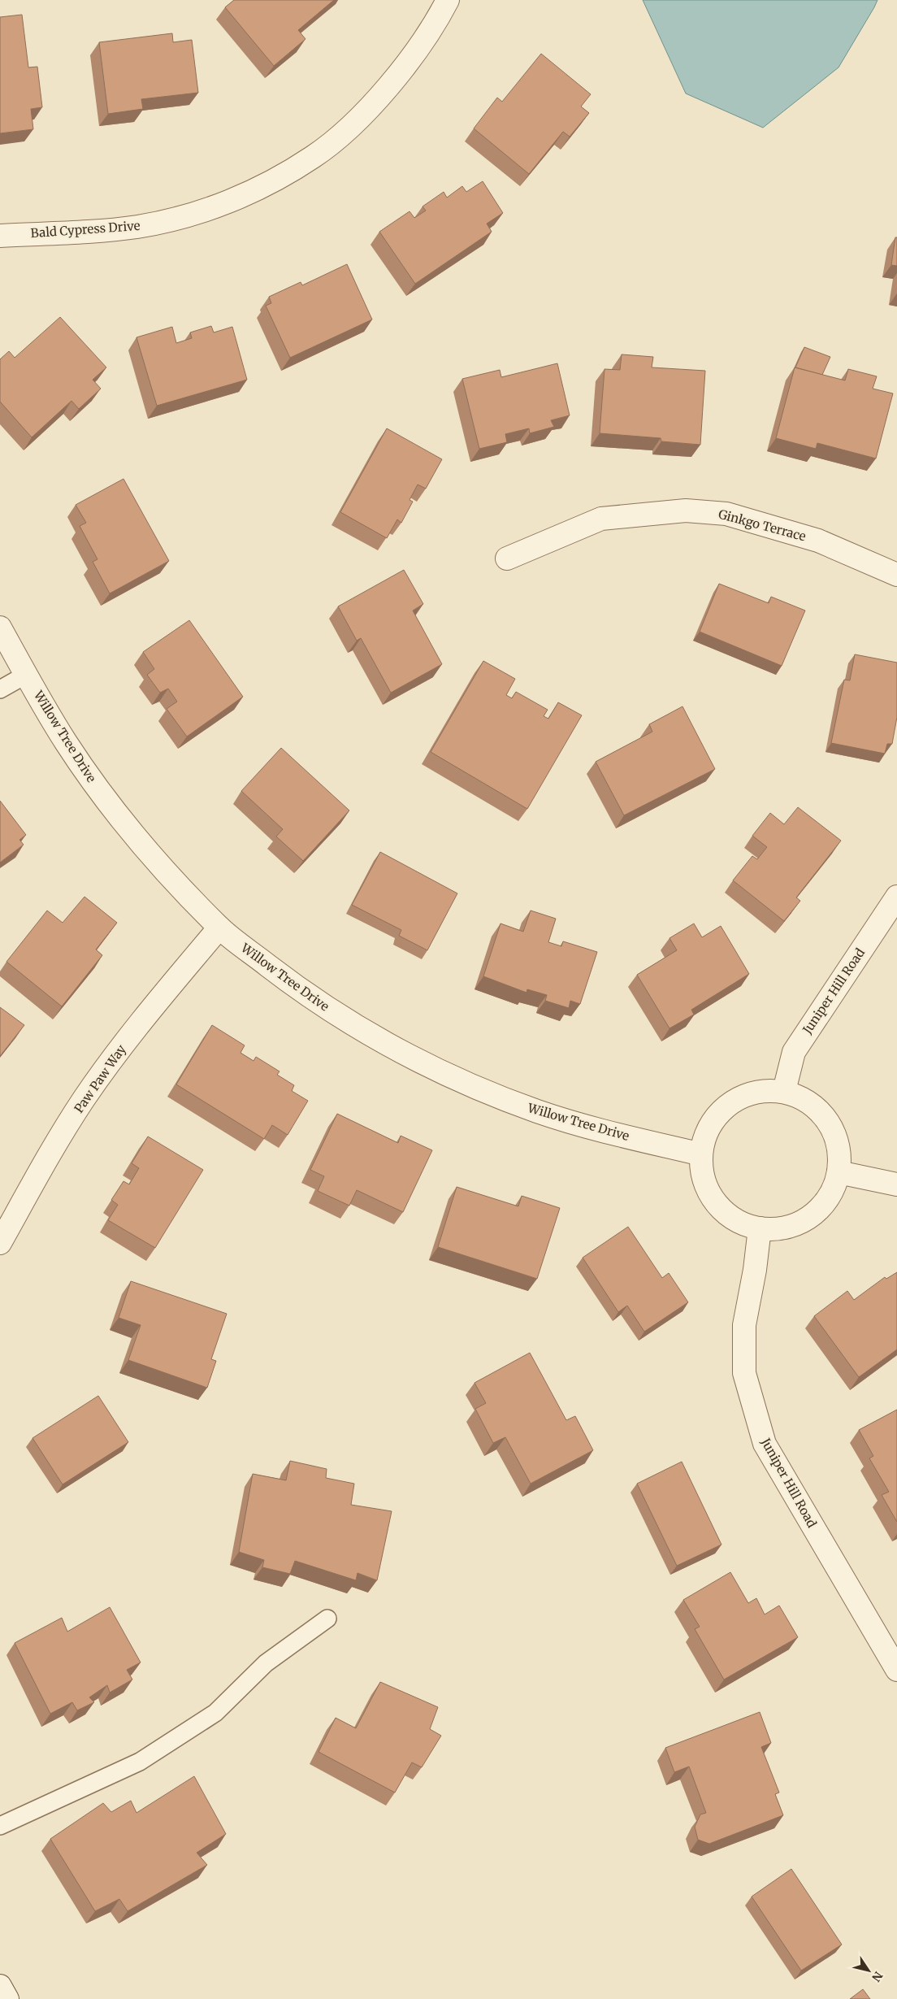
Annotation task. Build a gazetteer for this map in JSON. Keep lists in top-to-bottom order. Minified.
{"streets":{"street":["Bald Cypress Drive","Ginkgo Terrace","Willow Tree Drive","Juniper Hill Road","Paw Paw Way"]},"crossings":[["Willow Tree Drive","Juniper Hill Road"],["Willow Tree Drive","Paw Paw Way"]],"north":"bottom right"}
